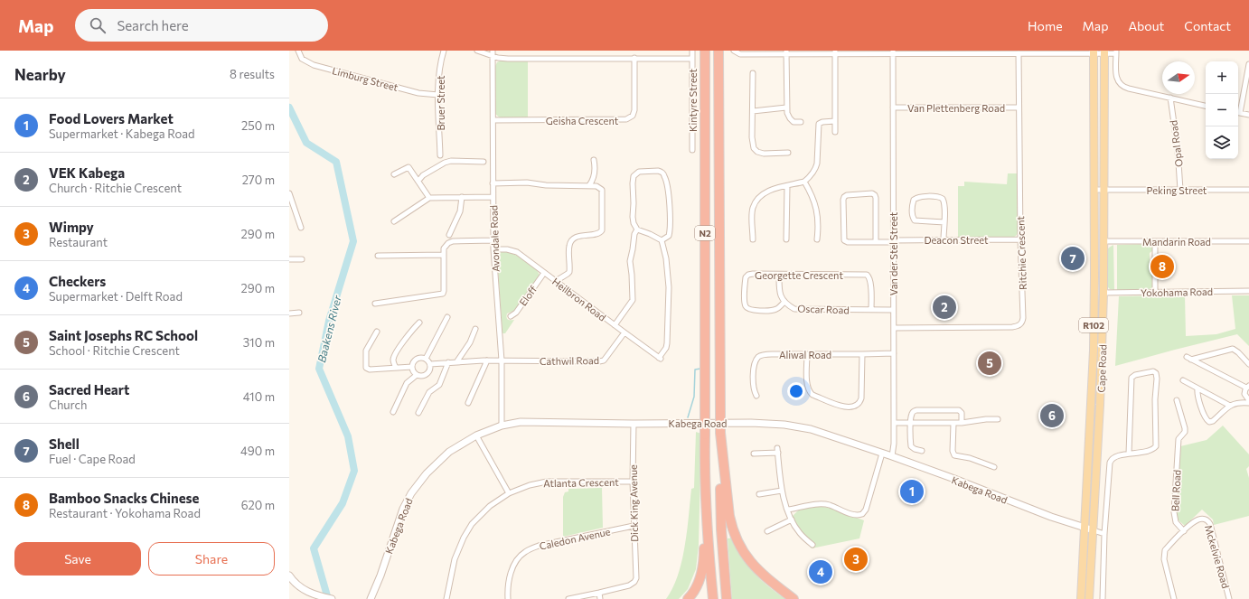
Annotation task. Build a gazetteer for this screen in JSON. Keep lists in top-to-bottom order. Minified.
{"streets":{"highway":["N2"],"main road":["R102","Cape Road"],"street":["Limburg Street","Kintyre Street","Bruer Street","Van Plettenberg Road","Geisha Crescent","Opal Road","Peking Street","Avondale Road","Deacon Street","Mandarin Road","Ritchie Crescent","Van der Stel Street","Georgette Crescent","Yokohama Road","Eloff","Heilbron Road","Oscar Road","Aliwal Road","Cathwil Road","Kabega Road","Atlanta Crescent","Bell Road","Dick King Avenue","Caledon Avenue","Mckelvie Road"]},"crossings":[["Limburg Street","Bruer Street"],["Van Plettenberg Road","Ritchie Crescent"],["Van Plettenberg Road","Van der Stel Street"],["Geisha Crescent","Avondale Road"],["Opal Road","Peking Street"],["Peking Street","Cape Road"],["Avondale Road","Heilbron Road"],["Avondale Road","Cathwil Road"],["Avondale Road","Kabega Road"],["Deacon Street","Ritchie Crescent"],["Deacon Street","Van der Stel Street"],["Mandarin Road","Cape Road"],["Ritchie Crescent","Van der Stel Street"],["Van der Stel Street","Oscar Road"],["Van der Stel Street","Aliwal Road"],["Van der Stel Street","Kabega Road"],["Georgette Crescent","Oscar Road"],["Yokohama Road","Cape Road"],["Eloff","Heilbron Road"],["Heilbron Road","Cathwil Road"],["Cape Road","Kabega Road"],["Kabega Road","Dick King Avenue"],["Atlanta Crescent","Dick King Avenue"],["Bell Road","Mckelvie Road"],["Dick King Avenue","Caledon Avenue"]],"water":["Baakens River"],"north":"right","page":{"header":"Map","search":"Search here","nav":["Home","Map","About","Contact"],"heading":["Nearby","8 results"],"map_buttons":["+","−"],"list":[{"mark":"1","name":"Food Lovers Market","note":"Supermarket · Kabega Road","value":"250 m"},{"mark":"2","name":"VEK Kabega","note":"Church · Ritchie Crescent","value":"270 m"},{"mark":"3","name":"Wimpy","note":"Restaurant","value":"290 m"},{"mark":"4","name":"Checkers","note":"Supermarket · Delft Road","value":"290 m"},{"mark":"5","name":"Saint Josephs RC School","note":"School · Ritchie Crescent","value":"310 m"},{"mark":"6","name":"Sacred Heart","note":"Church","value":"410 m"},{"mark":"7","name":"Shell","note":"Fuel · Cape Road","value":"490 m"},{"mark":"8","name":"Bamboo Snacks Chinese","note":"Restaurant · Yokohama Road","value":"620 m"}],"pins":["7","8","2","5","6","1","3","4"],"buttons":["Save","Share"]}}
